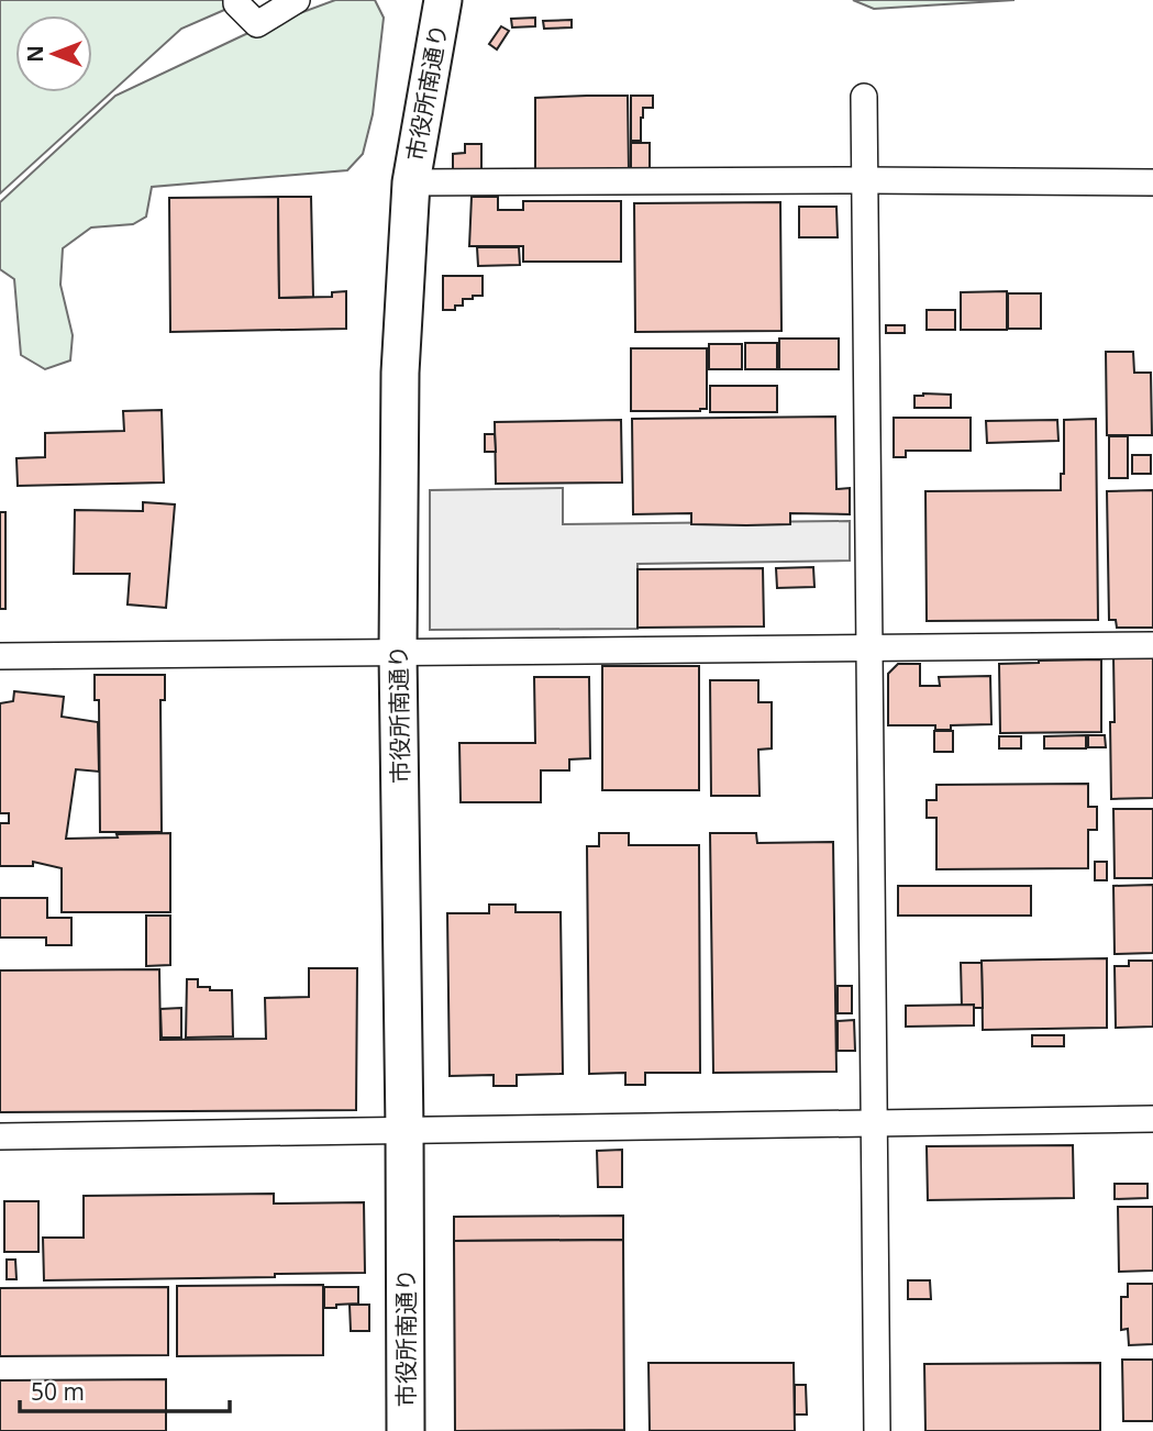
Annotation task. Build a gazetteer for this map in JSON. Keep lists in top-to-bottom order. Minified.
{"streets":{"street":["市役所南通り"]},"scale_bar":"50 m","north":"left"}
